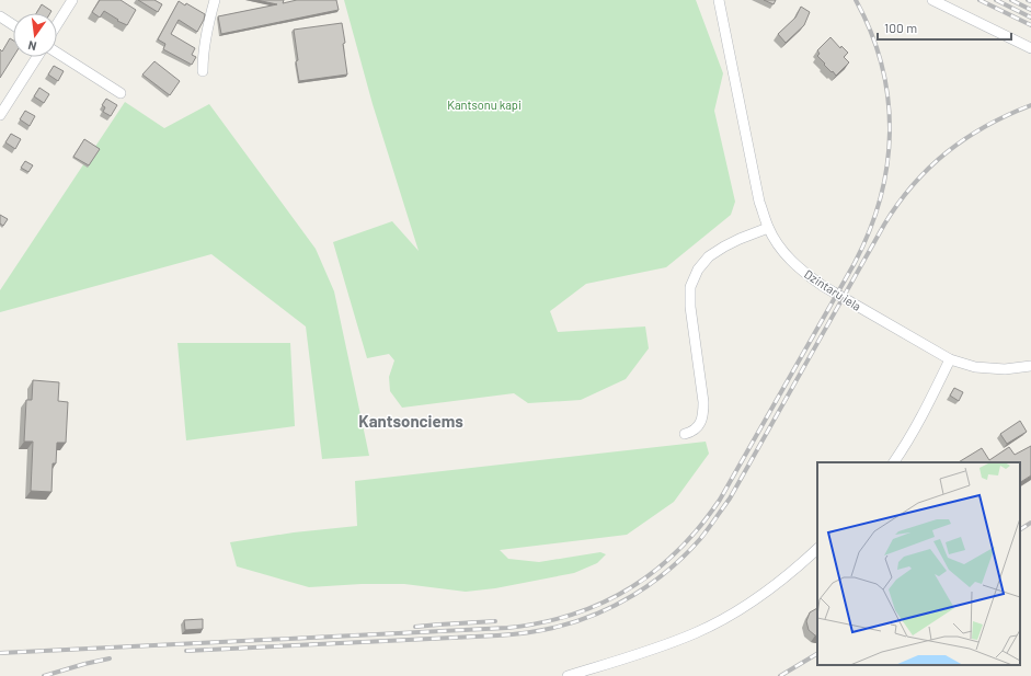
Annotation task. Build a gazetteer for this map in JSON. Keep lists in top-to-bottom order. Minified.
{"streets":{"street":["Dzintaru iela"]},"districts":["Kantsonciems"],"parks":["Kantsonu kapi"],"scale_bar":"100 m","north":"bottom"}
